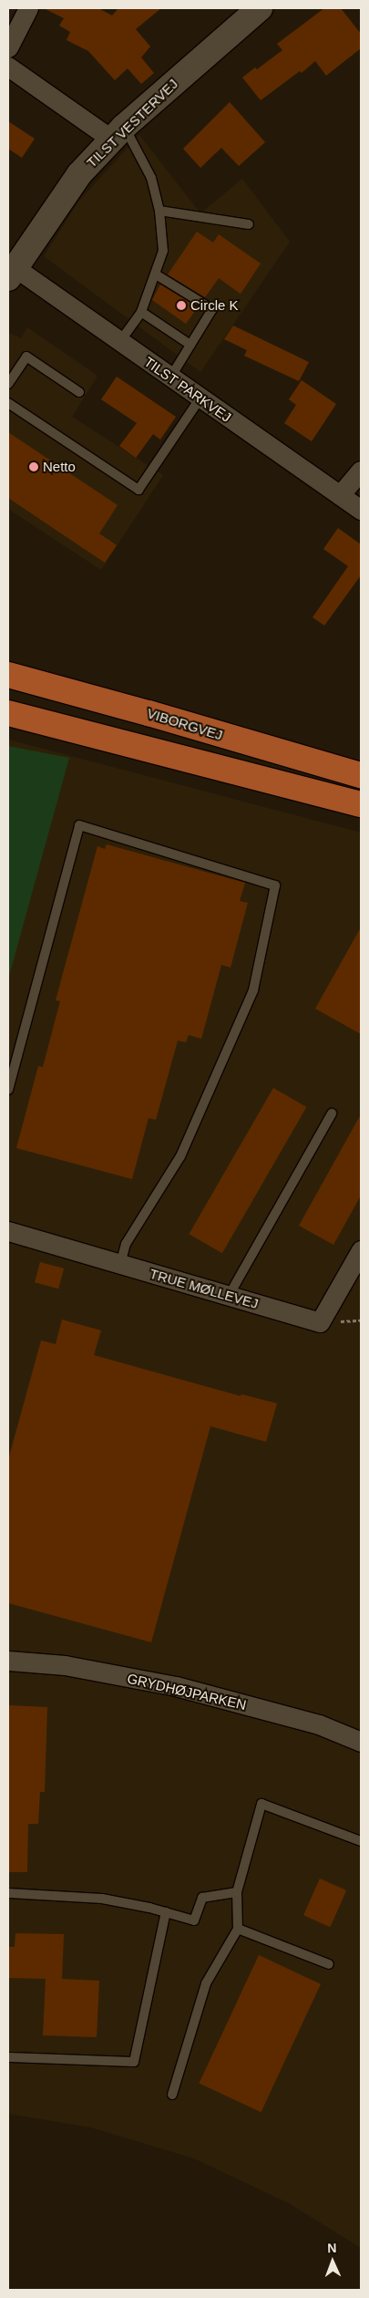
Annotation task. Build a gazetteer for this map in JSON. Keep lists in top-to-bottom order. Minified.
{"streets":{"main road":["VIBORGVEJ"],"street":["TILST VESTERVEJ","TILST PARKVEJ","TRUE MØLLEVEJ","GRYDHØJPARKEN"]},"crossings":[["TILST VESTERVEJ","TILST PARKVEJ"]],"places":["Circle K","Netto"],"north":"top"}
